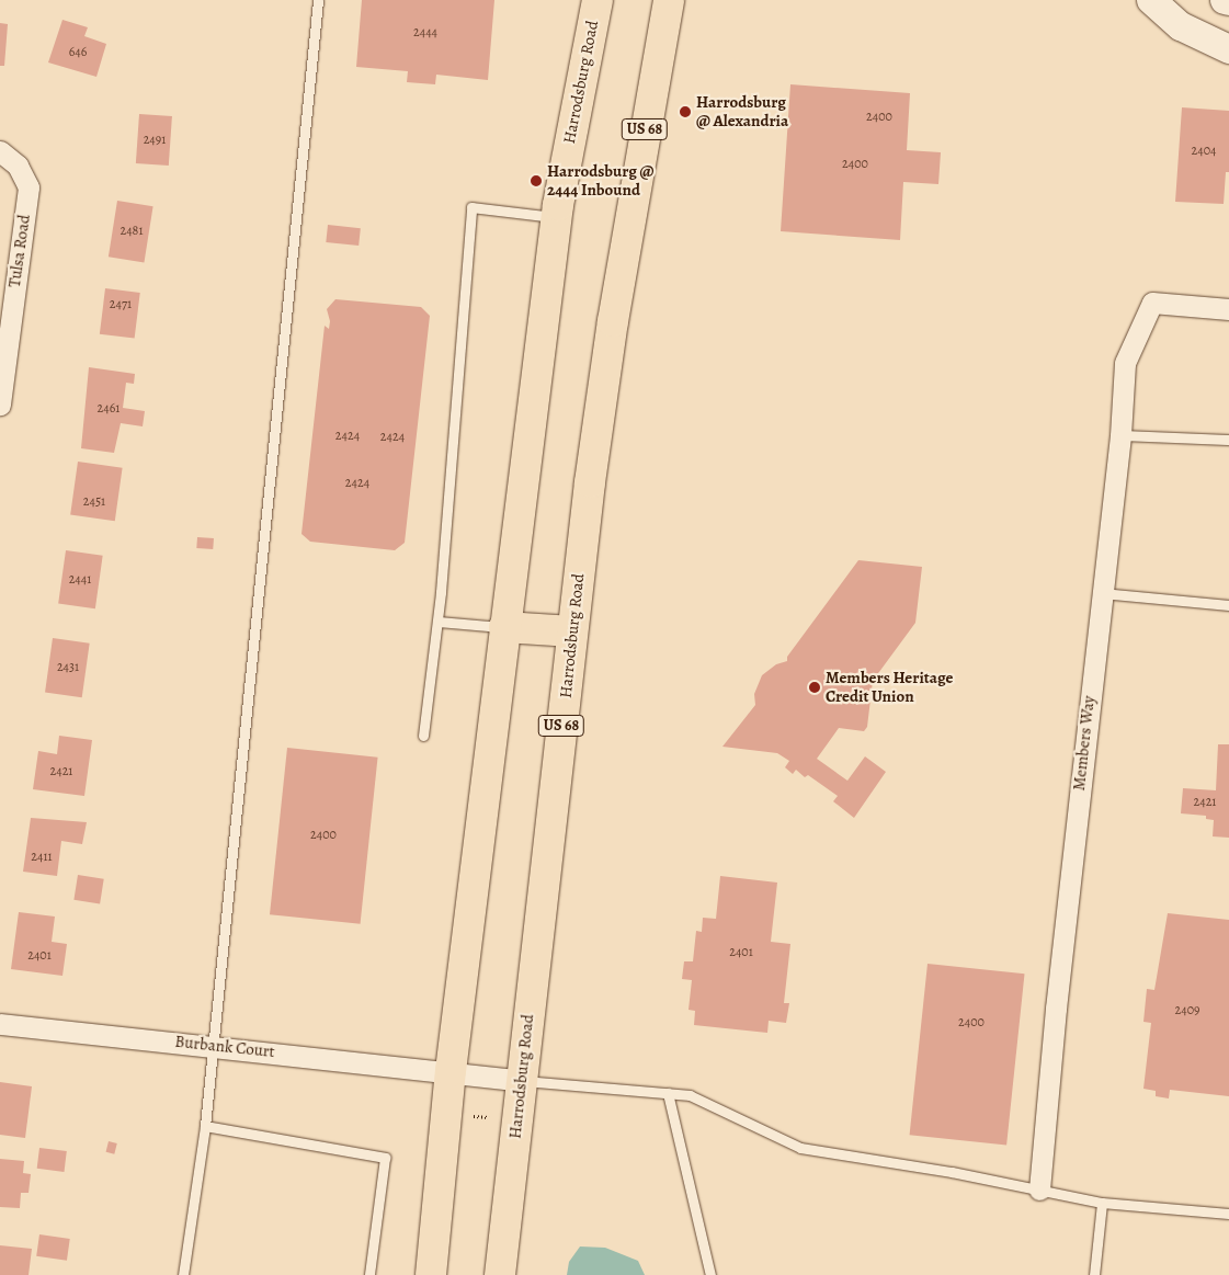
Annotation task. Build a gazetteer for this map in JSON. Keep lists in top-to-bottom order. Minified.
{"streets":{"main road":["Harrodsburg Road","US 68"],"street":["Tulsa Road","Members Way","Burbank Court"]},"crossings":[["Harrodsburg Road","Burbank Court"]],"places":["Harrodsburg @ Alexandria","Harrodsburg @ 2444 Inbound","Members Heritage Credit Union"],"house_numbers":["2444","646","2400","2491","2404","2400","2481","2471","2461","2424","2424","2424","2451","2441","2431","2421","2421","2400","2411","2401","2401","2409","2400"]}
